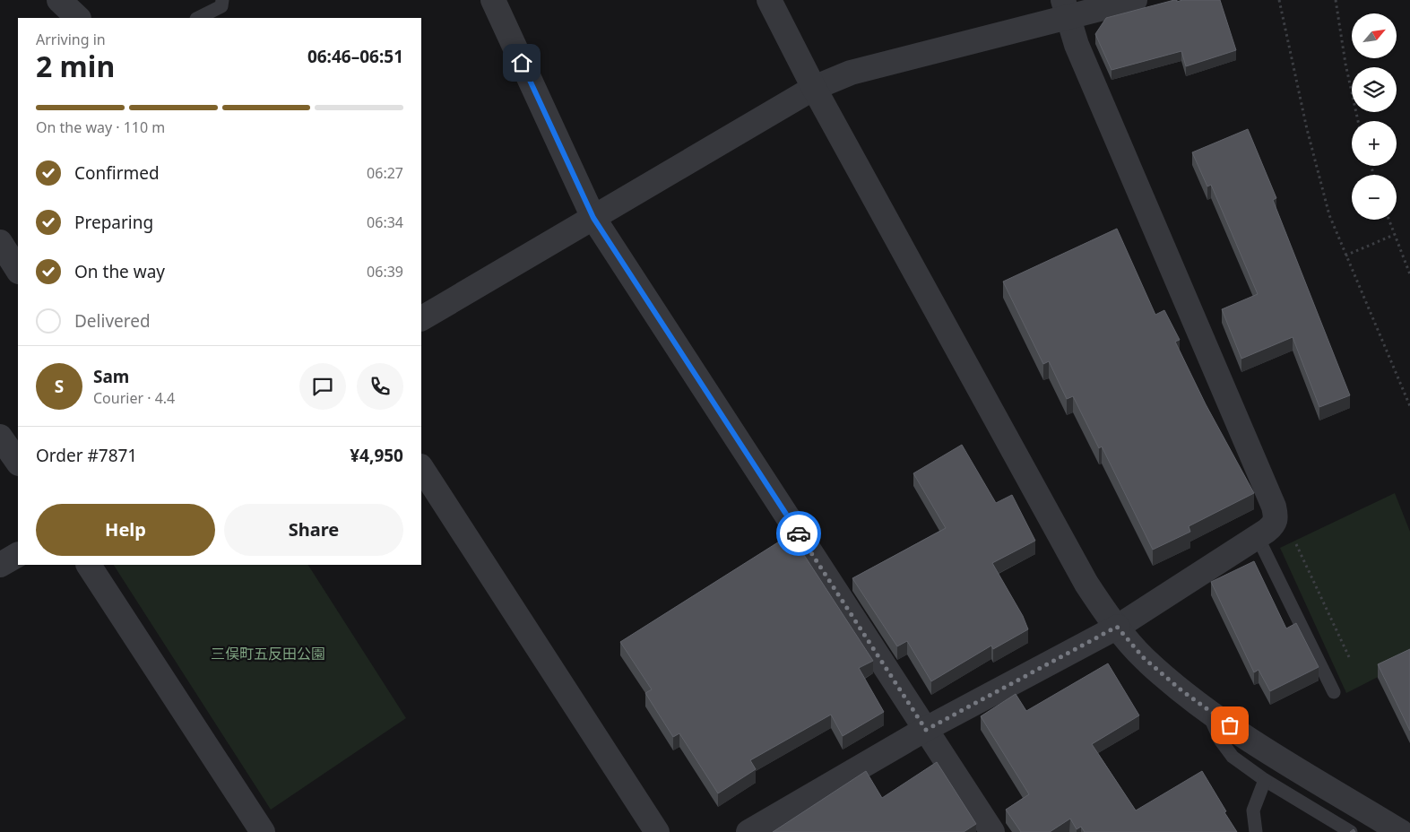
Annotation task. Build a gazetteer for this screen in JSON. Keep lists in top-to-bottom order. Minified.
{"parks":["三俣町五反田公園"],"north":"top right","page":{"map_buttons":["+","−"],"heading":["2 min","Arriving in","06:46–06:51"],"panel":["Sam","Courier · 4.4","Order #7871","¥4,950"],"bar":"On the way · 110 m","list":[["Confirmed","06:27"],["Preparing","06:34"],["On the way","06:39"],"Delivered"],"round":"S","buttons":["Help","Share"]}}
